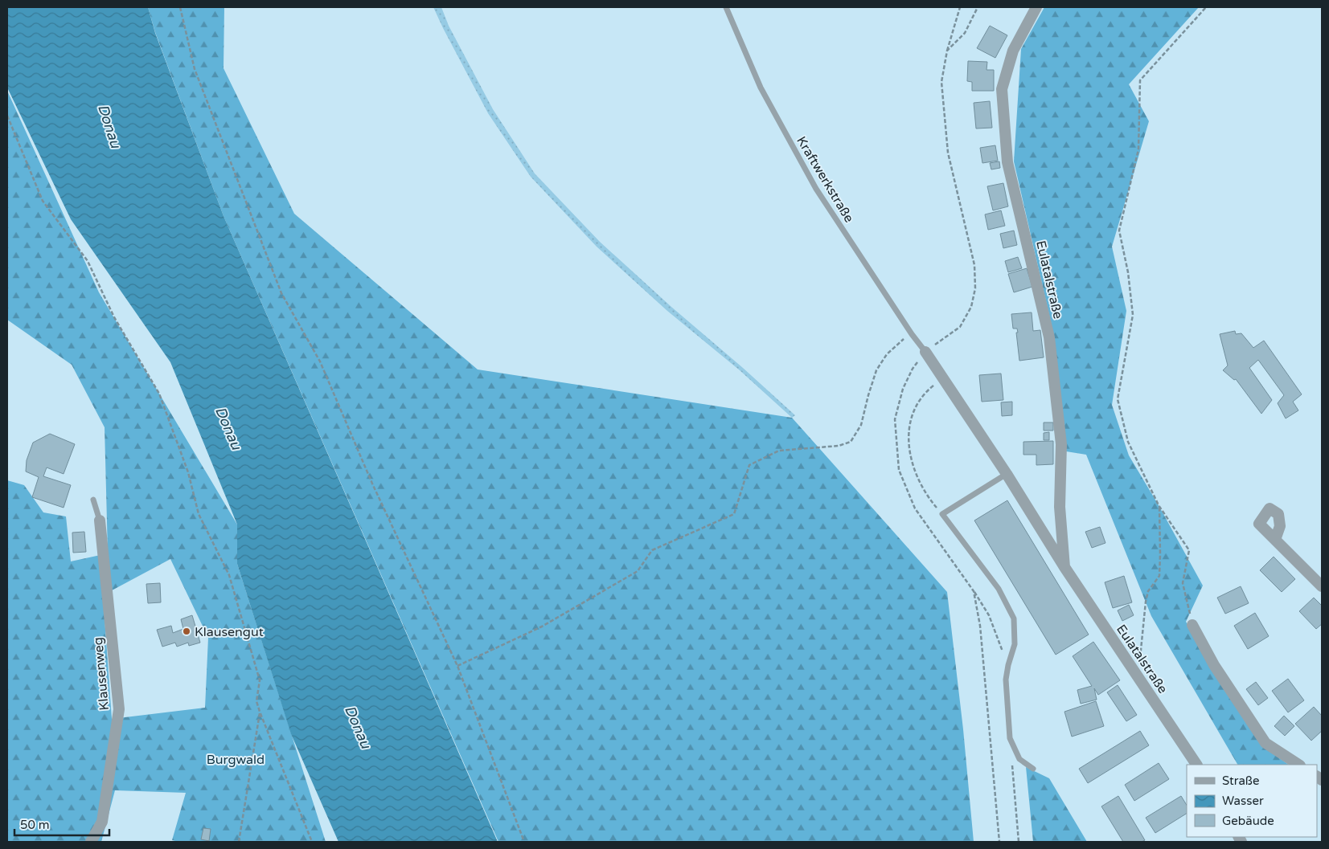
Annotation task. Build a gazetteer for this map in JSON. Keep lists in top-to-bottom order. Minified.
{"streets":{"street":["Eulatalstraße","Klausenweg"],"lane":["Kraftwerkstraße"]},"crossings":[["Kraftwerkstraße","Eulatalstraße"]],"water":["Donau"],"parks":["Burgwald"],"places":["Klausengut"],"legend":["Straße","Wasser","Gebäude"],"scale_bar":"50 m"}
